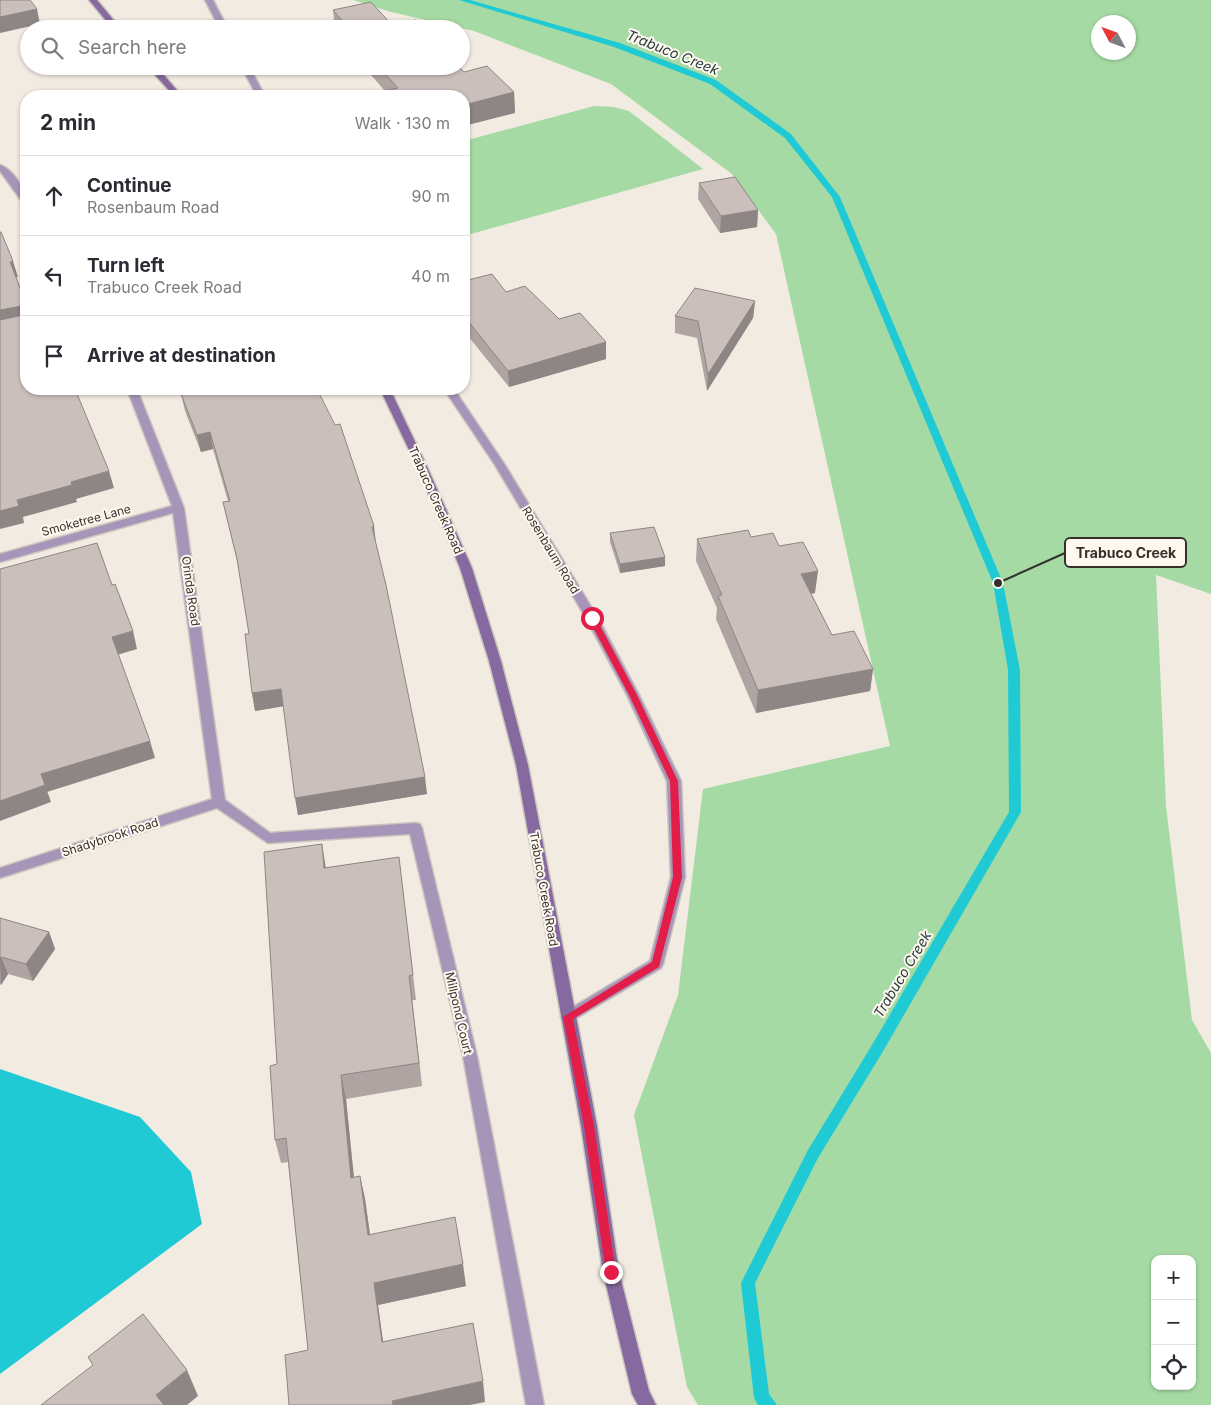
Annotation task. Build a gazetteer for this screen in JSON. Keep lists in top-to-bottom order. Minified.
{"streets":{"street":["Trabuco Creek Road","Smoketree Lane","Rosenbaum Road","Orinda Road","Shadybrook Road","Millpond Court"]},"crossings":[["Trabuco Creek Road","Rosenbaum Road"],["Smoketree Lane","Orinda Road"],["Orinda Road","Shadybrook Road"],["Orinda Road","Millpond Court"],["Shadybrook Road","Millpond Court"]],"water":["Trabuco Creek"],"places":["Trabuco Creek"],"north":"top left","page":{"search":"Search here","heading":["2 min","Walk · 130 m"],"list":[["Continue","Rosenbaum Road","90 m"],["Turn left","Trabuco Creek Road","40 m"],"Arrive at destination"],"map_buttons":["+","−"]}}
